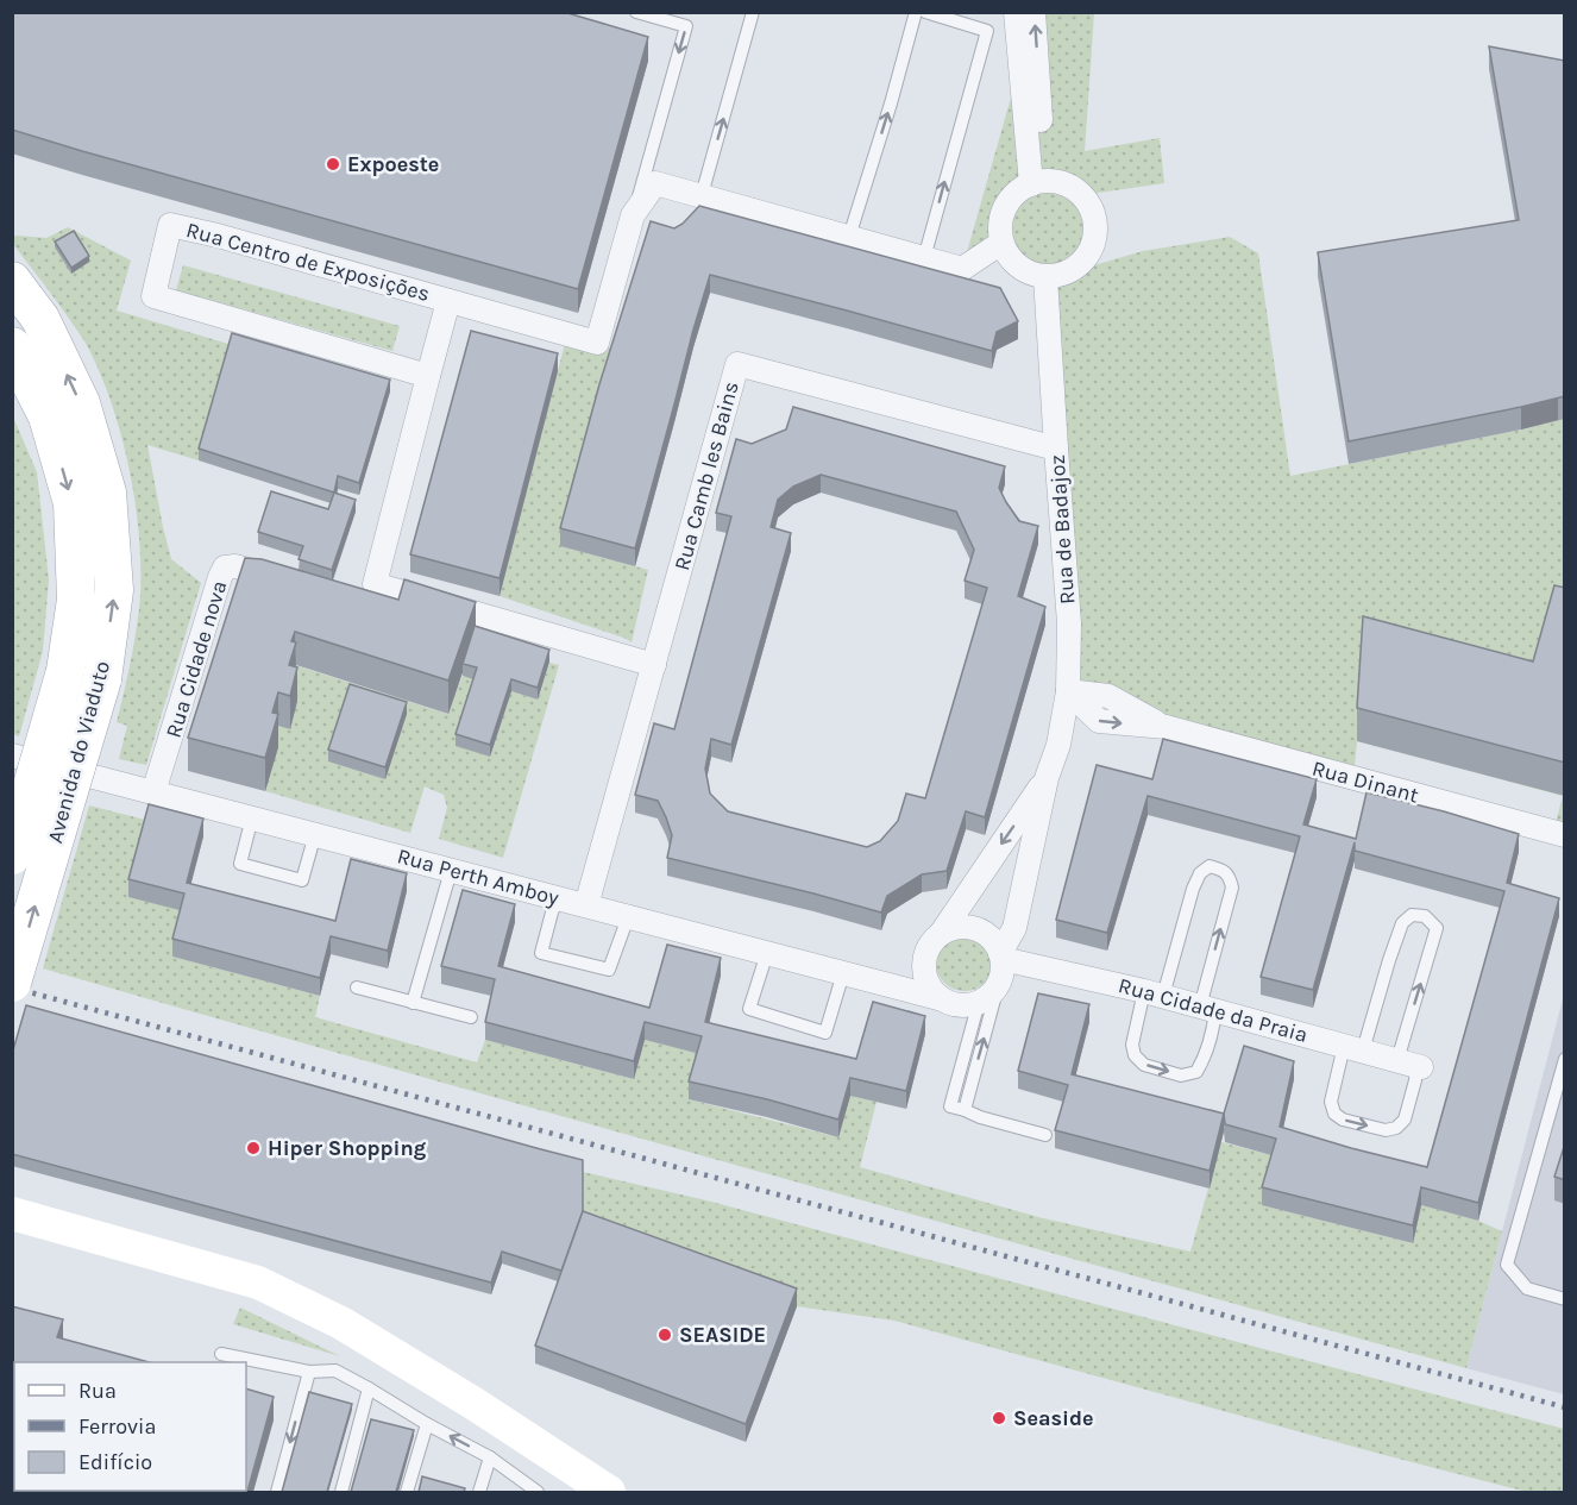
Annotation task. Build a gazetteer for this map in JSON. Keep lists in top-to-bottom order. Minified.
{"streets":{"main road":["Avenida do Viaduto"],"street":["Rua Centro de Exposições","Rua Camb les Bains","Rua de Badajoz","Rua Cidade nova","Rua Dinant","Rua Perth Amboy","Rua Cidade da Praia"]},"crossings":[["Rua Centro de Exposições","Rua de Badajoz"],["Rua Camb les Bains","Rua de Badajoz"],["Rua Camb les Bains","Rua Perth Amboy"],["Rua de Badajoz","Rua Dinant"],["Rua Cidade nova","Rua Perth Amboy"],["Rua Perth Amboy","Rua Cidade da Praia"]],"places":["Expoeste","Hiper Shopping","SEASIDE","Seaside"],"legend":["Rua","Ferrovia","Edifício"]}
